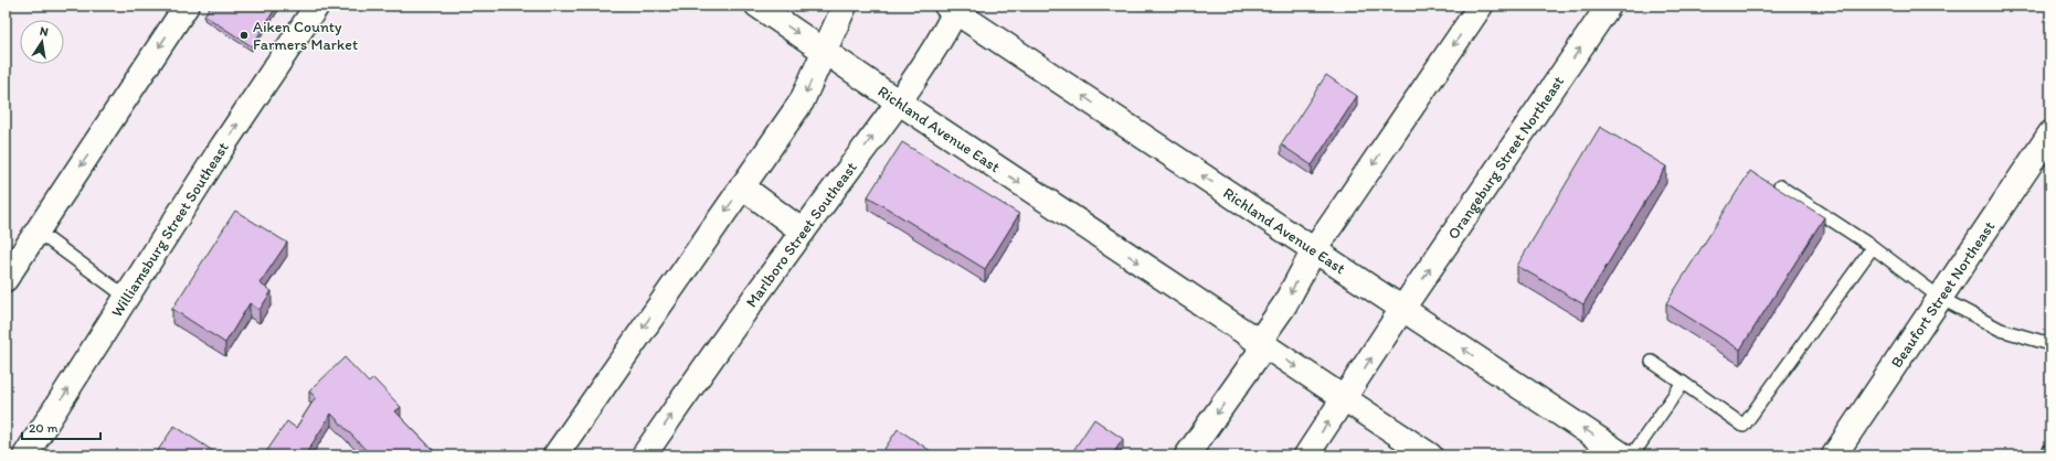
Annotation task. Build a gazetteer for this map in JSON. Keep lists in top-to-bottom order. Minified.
{"streets":{"street":["Richland Avenue East","Orangeburg Street Northeast","Williamsburg Street Southeast","Marlboro Street Southeast","Beaufort Street Northeast"]},"crossings":[["Richland Avenue East","Orangeburg Street Northeast"],["Richland Avenue East","Marlboro Street Southeast"]],"places":["Aiken County Farmers Market"],"scale_bar":"20 m","north":"top"}
